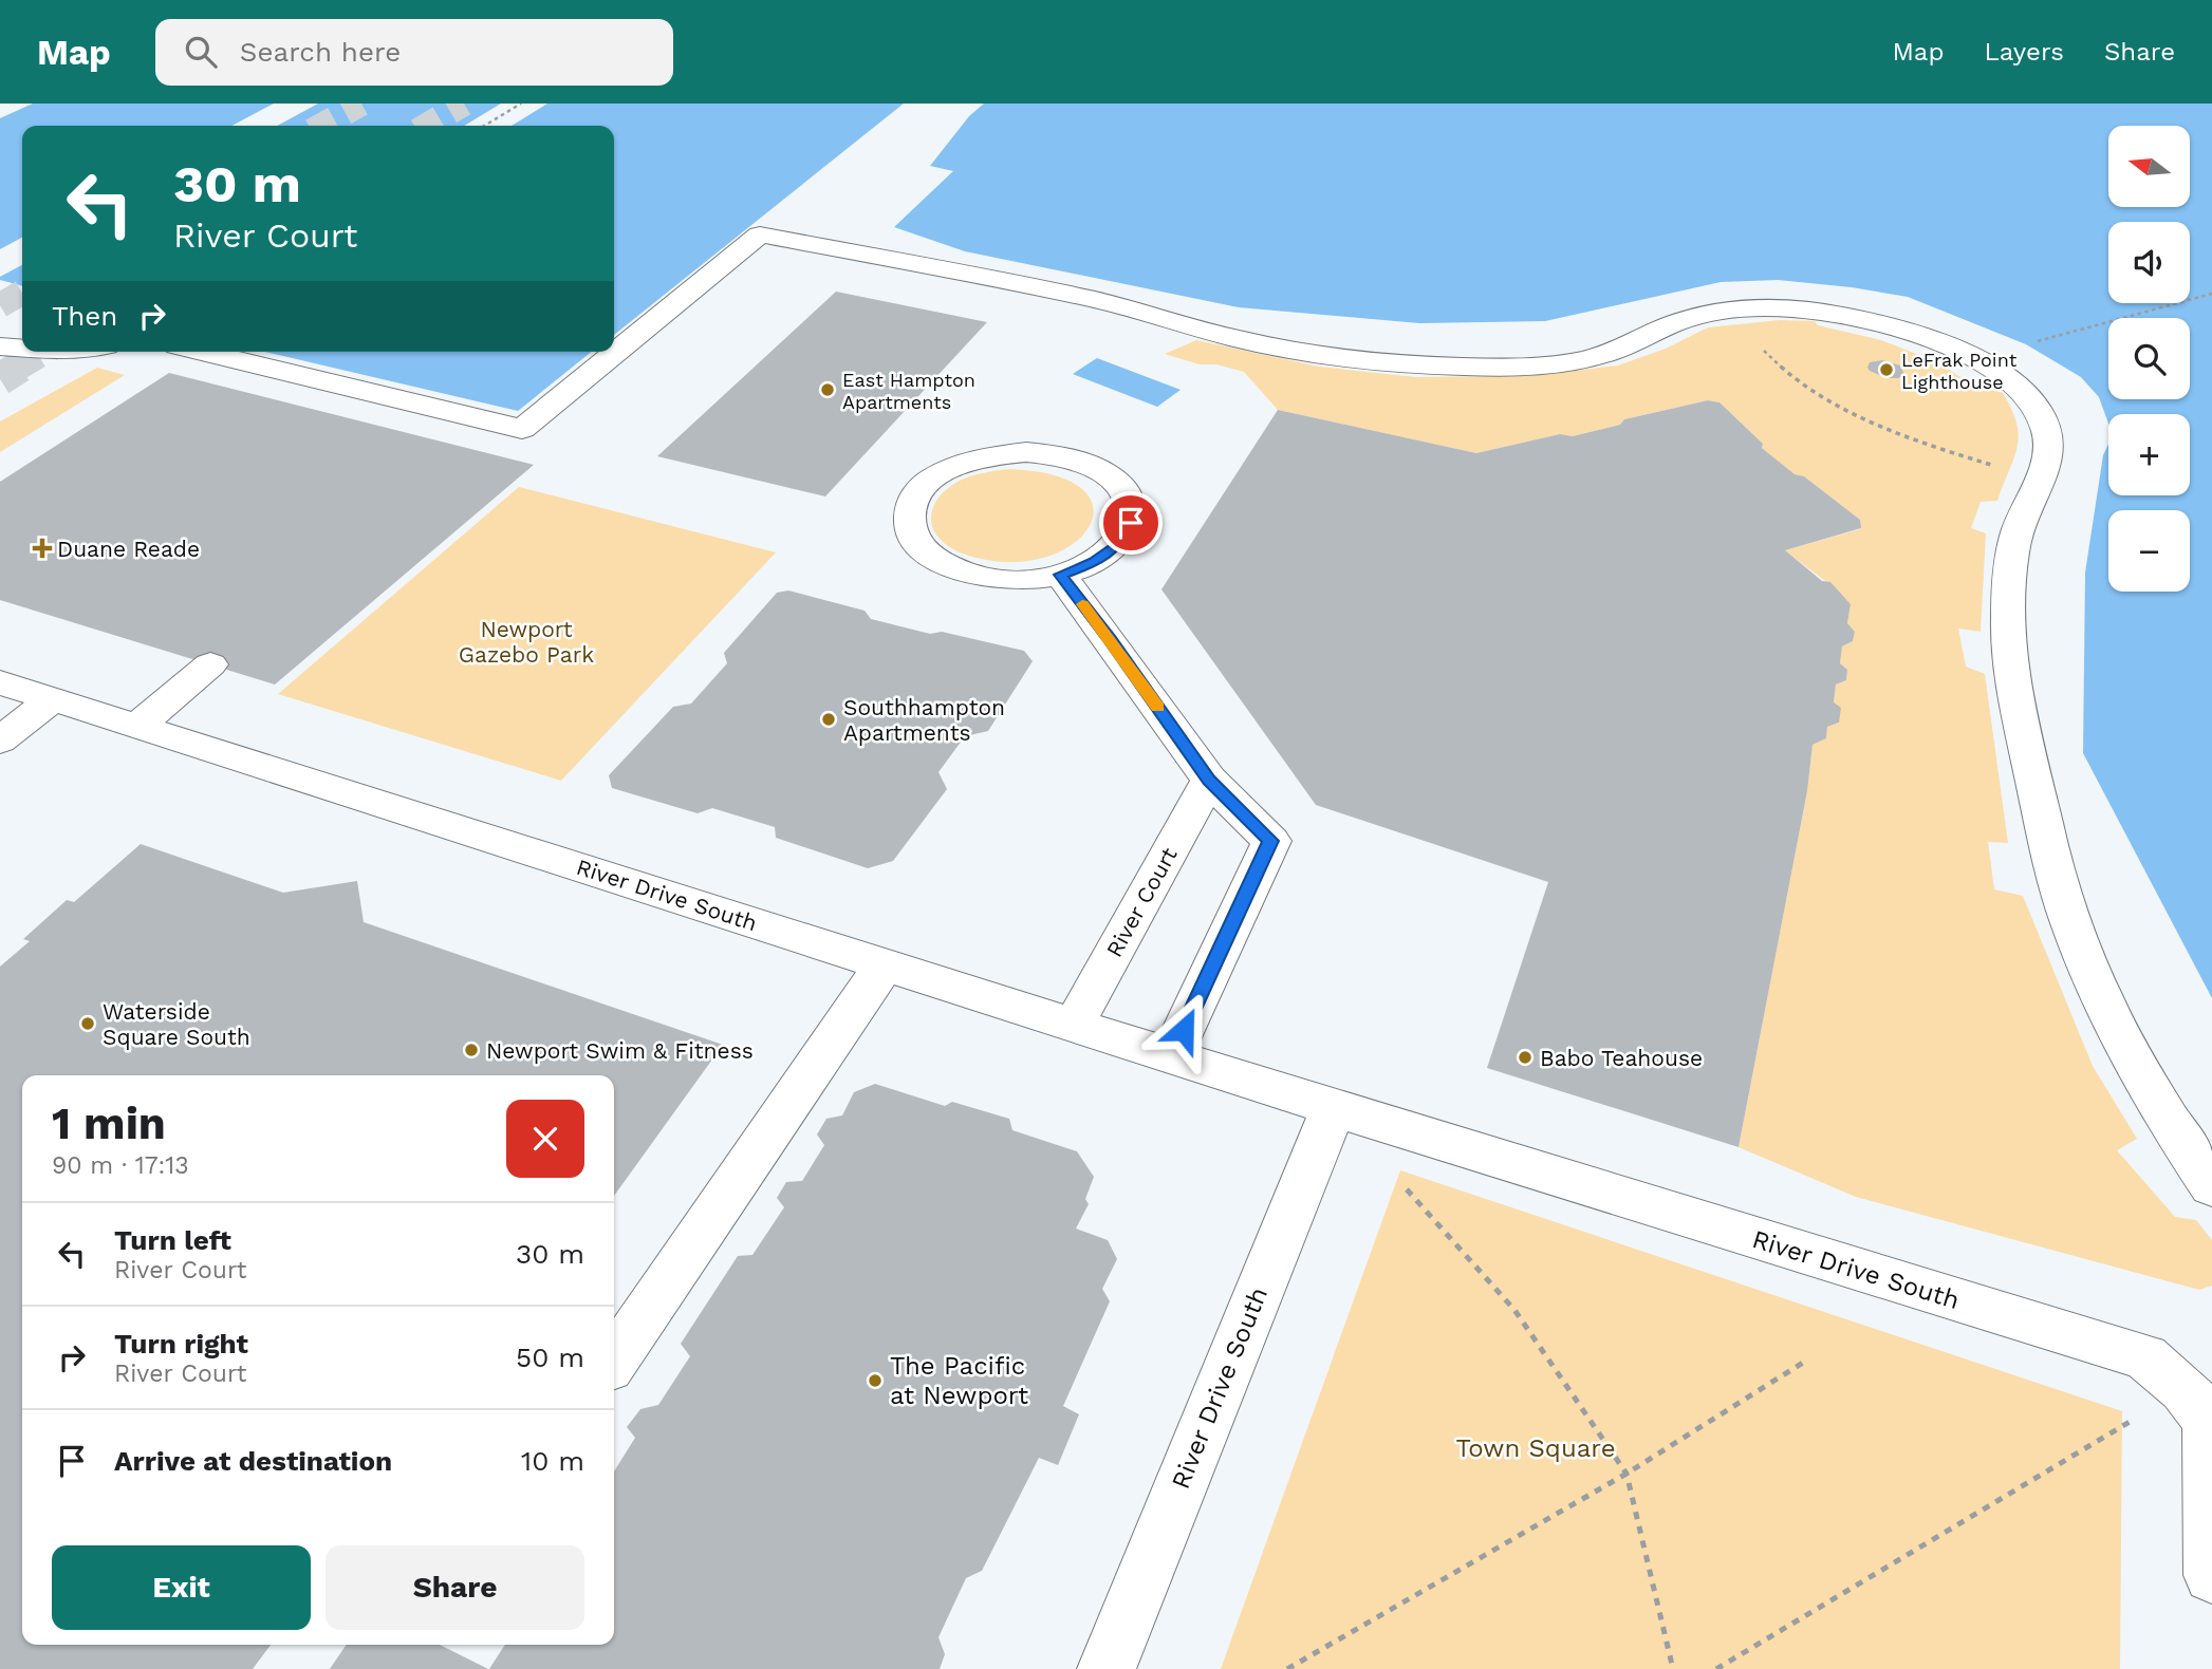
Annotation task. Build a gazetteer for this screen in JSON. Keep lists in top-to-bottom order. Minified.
{"streets":{"street":["River Drive South","River Court"]},"crossings":[["River Drive South","River Court"]],"parks":["Newport Gazebo Park","Town Square"],"places":{"other":["LeFrak Point Lighthouse","East Hampton Apartments","Southhampton Apartments","Waterside Square South","Newport Swim & Fitness","Babo Teahouse","The Pacific at Newport"],"health":["Duane Reade"]},"north":"left","page":{"header":"Map","search":"Search here","nav":["Map","Layers","Share"],"map_buttons":["+","−"],"turn":["30 m","River Court"],"then":"Then","heading":["1 min","90 m · 17:13"],"list":[{"name":"Turn left","note":"River Court","value":"30 m"},{"name":"Turn right","note":"River Court","value":"50 m"},{"name":"Arrive at destination","value":"10 m"}],"buttons":["Exit","Share"]}}
